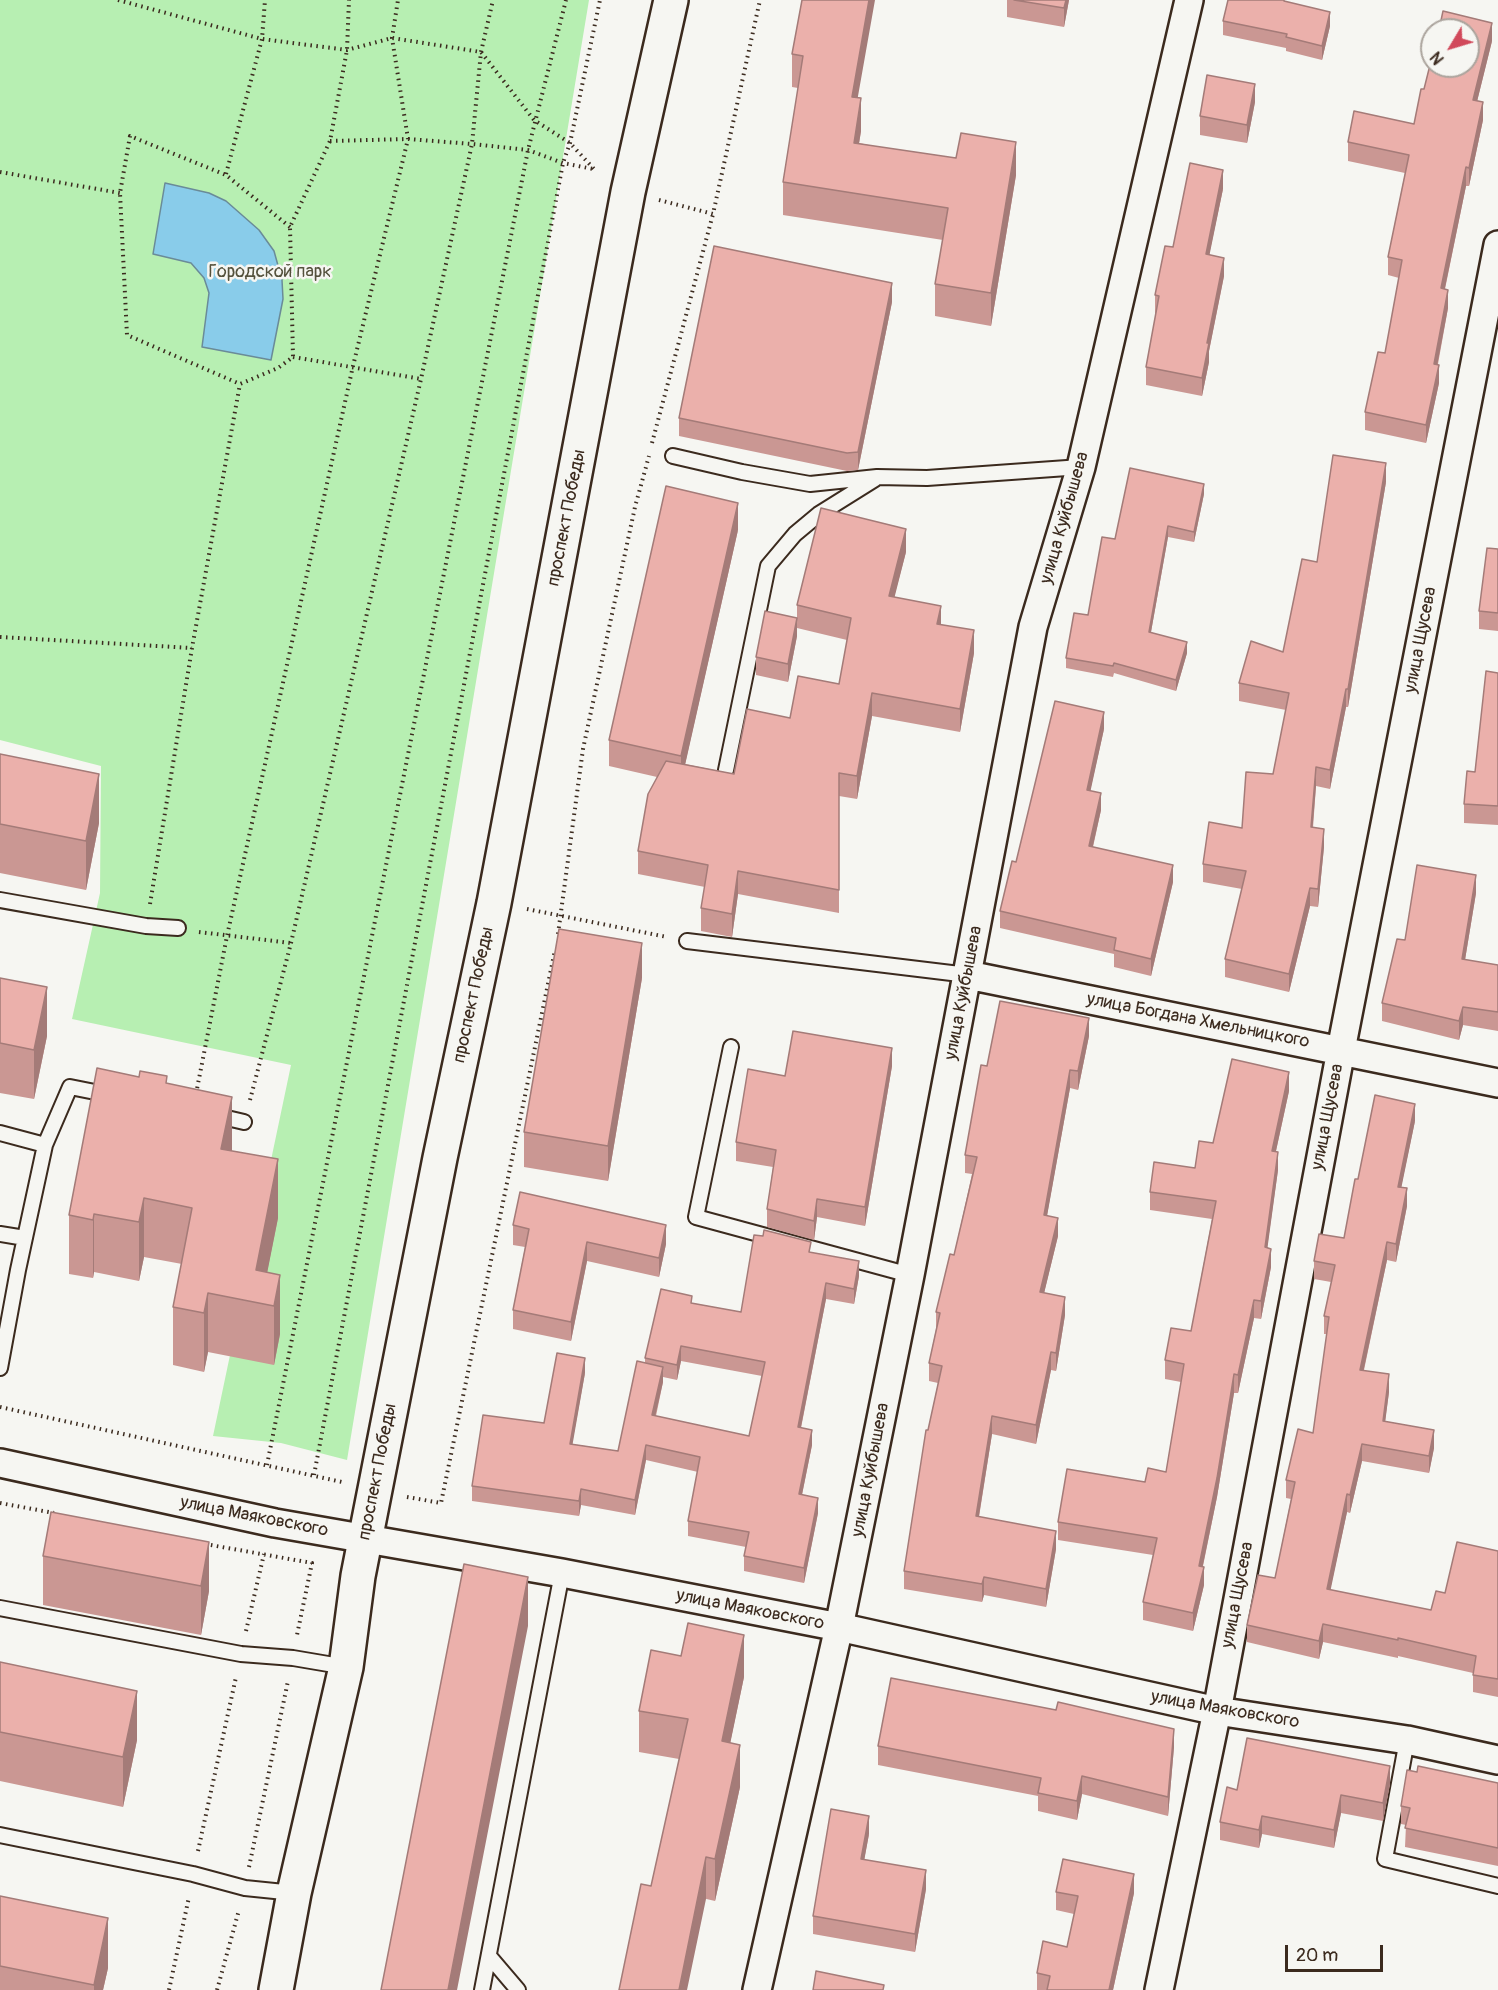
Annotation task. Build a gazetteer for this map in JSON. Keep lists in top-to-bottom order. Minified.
{"streets":{"street":["проспект Победы","улица Куйбышева","улица Щусева","улица Богдана Хмельницкого","улица Маяковского"]},"crossings":[["проспект Победы","улица Маяковского"],["улица Куйбышева","улица Богдана Хмельницкого"],["улица Куйбышева","улица Маяковского"],["улица Щусева","улица Богдана Хмельницкого"],["улица Щусева","улица Маяковского"]],"parks":["Городской парк"],"scale_bar":"20 m","north":"bottom left"}
